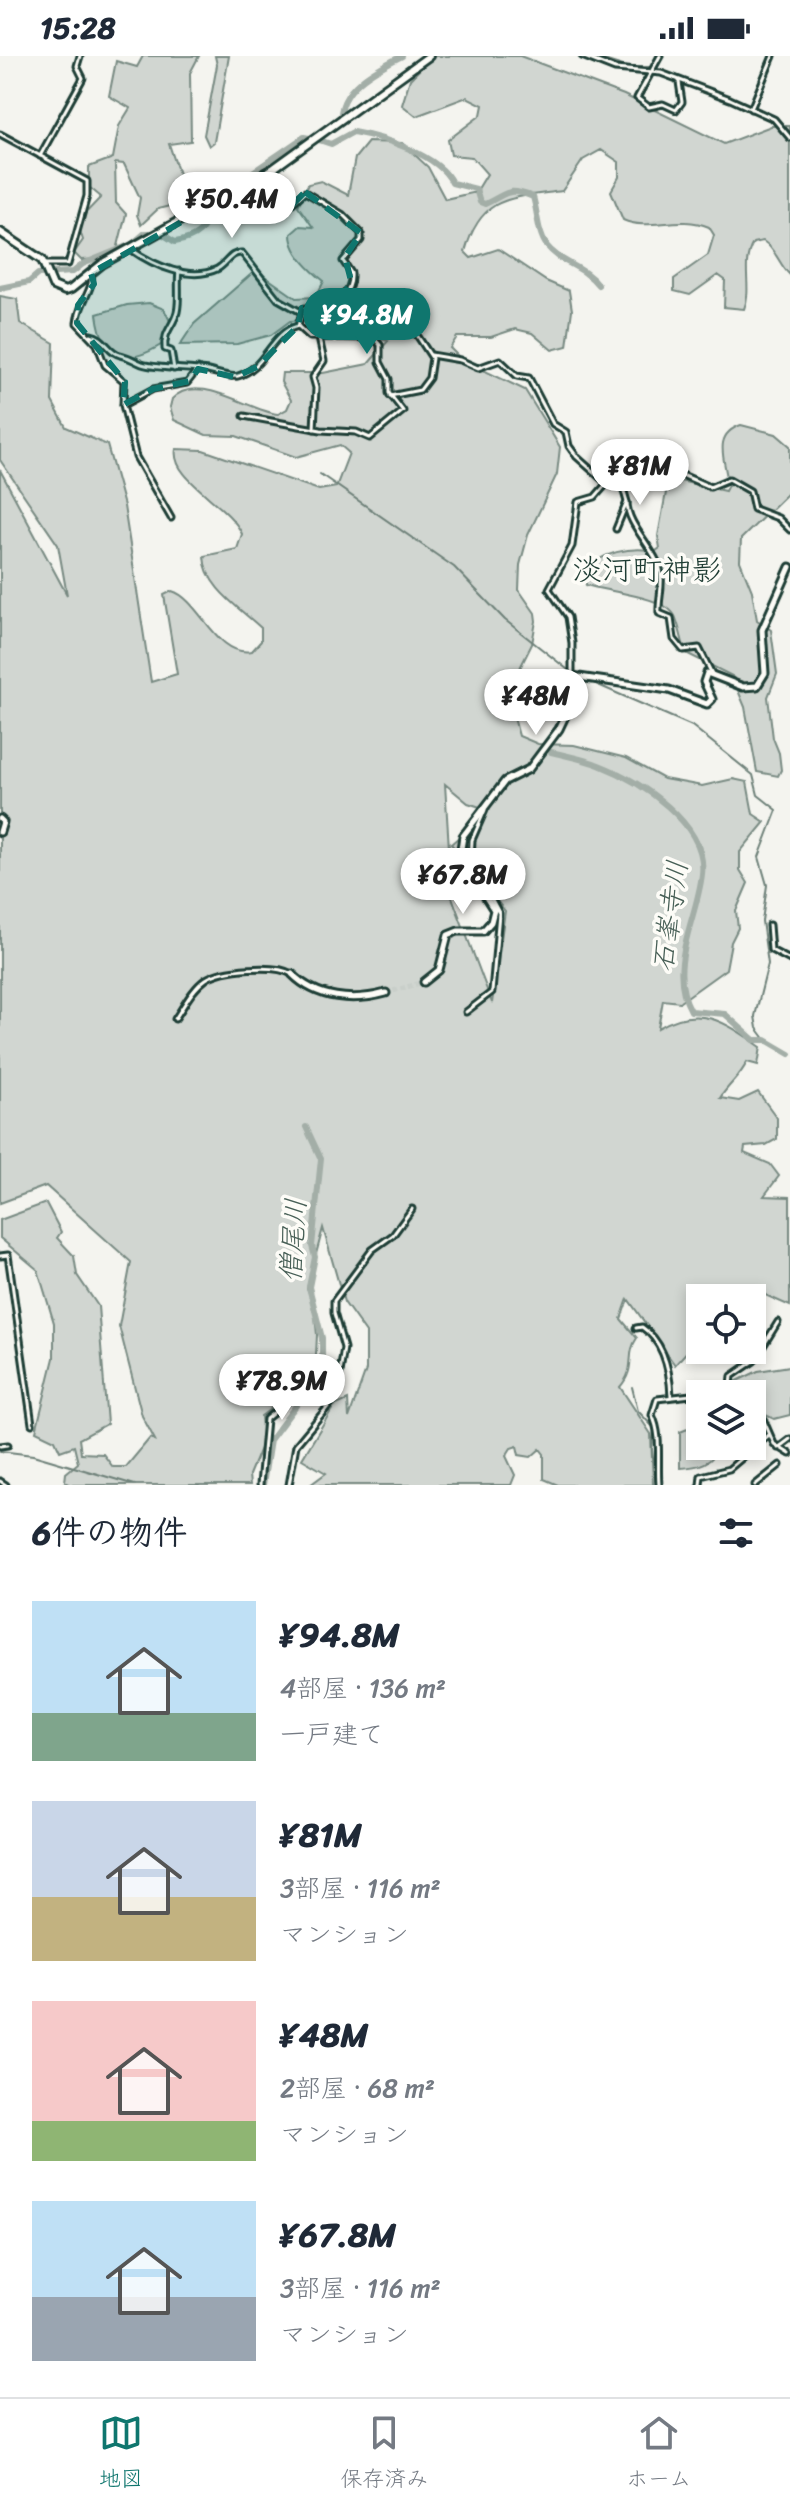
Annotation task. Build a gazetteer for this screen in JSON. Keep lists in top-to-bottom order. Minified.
{"districts":["淡河町神影"],"water":["石峯寺川","僧尾川"],"page":{"status":"15:28","price":["¥50.4M","¥94.8M","¥81M","¥48M","¥67.8M","¥78.9M"],"heading":"6件の物件","list":[{"name":"¥94.8M","note":"4部屋 · 136 m² · 一戸建て"},{"name":"¥81M","note":"3部屋 · 116 m² · マンション"},{"name":"¥48M","note":"2部屋 · 68 m² · マンション"},{"name":"¥67.8M","note":"3部屋 · 116 m² · マンション"}],"tabs":["地図","保存済み","ホーム"]}}
